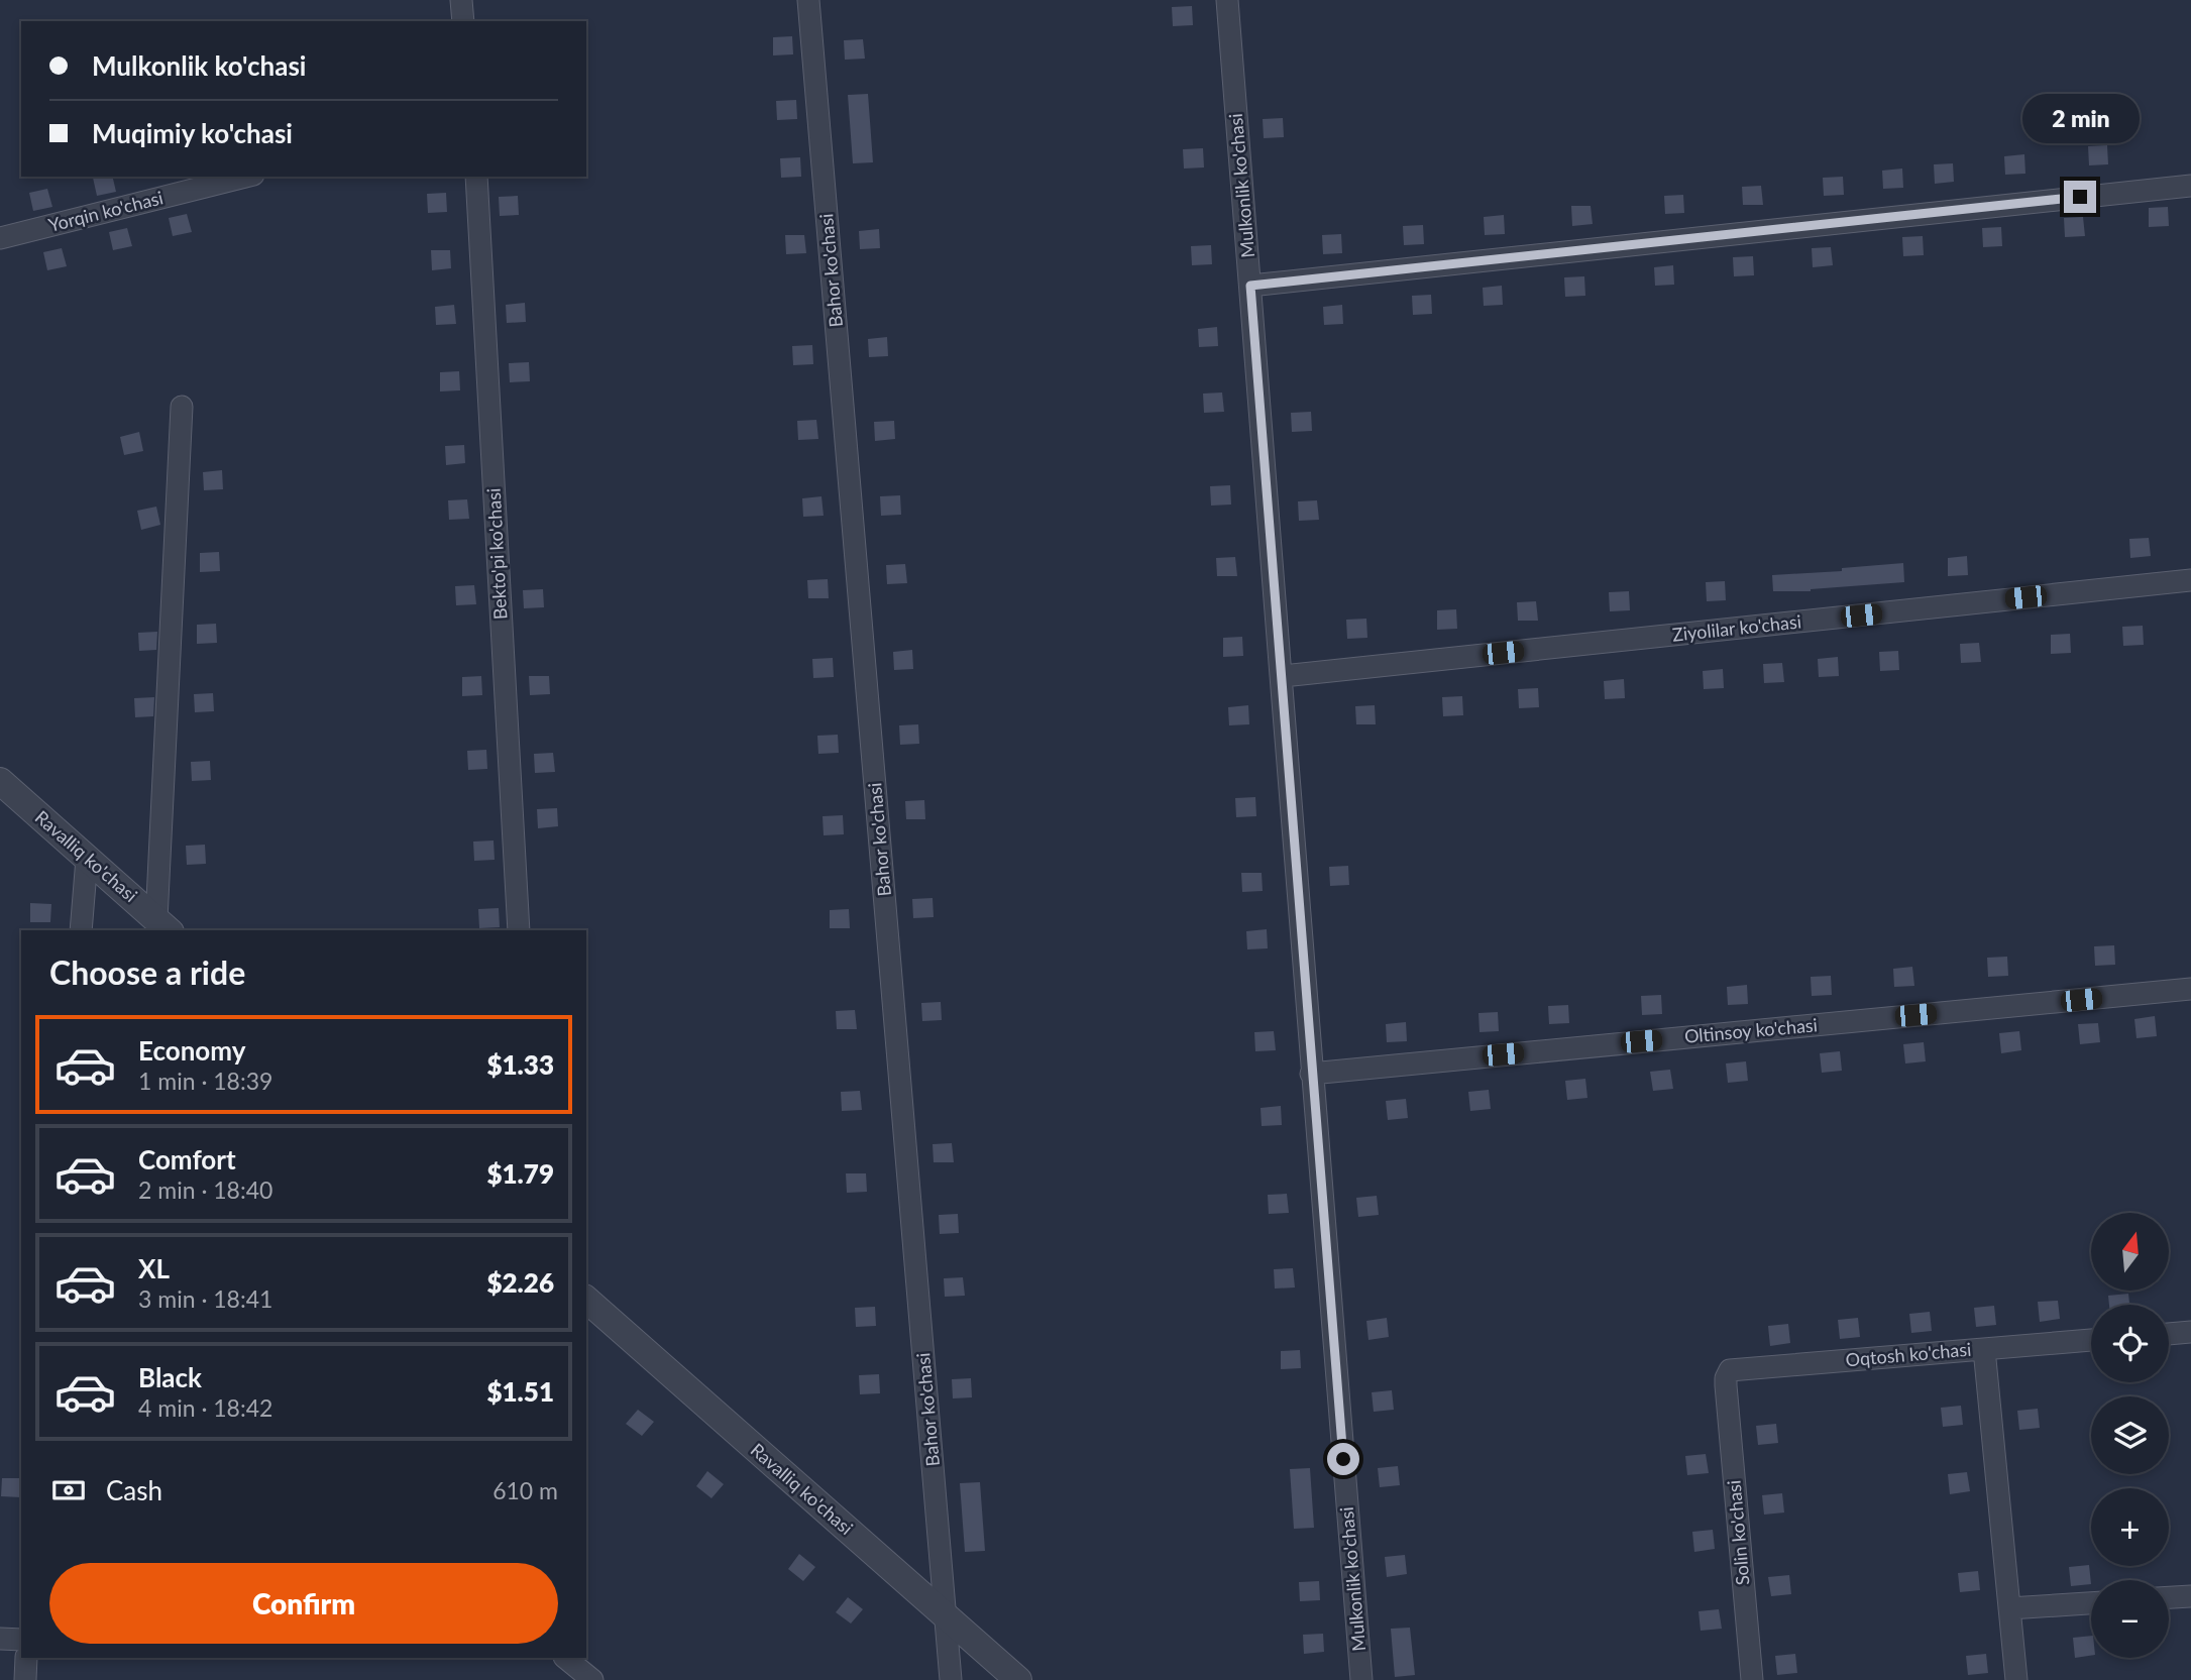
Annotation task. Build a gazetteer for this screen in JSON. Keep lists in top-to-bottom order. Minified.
{"streets":{"street":["Mulkonlik ko'chasi","Yorqin ko'chasi","Bahor ko'chasi","Bekto'pi ko'chasi","Ziyolilar ko'chasi","Ravalliq ko'chasi","Oltinsoy ko'chasi","Oqtosh ko'chasi","Solin ko'chasi"]},"crossings":[["Mulkonlik ko'chasi","Ziyolilar ko'chasi"],["Mulkonlik ko'chasi","Oltinsoy ko'chasi"],["Bahor ko'chasi","Ravalliq ko'chasi"],["Oqtosh ko'chasi","Solin ko'chasi"]],"north":"top","page":{"banner":["Mulkonlik ko'chasi","Muqimiy ko'chasi"],"bubble":"2 min","heading":"Choose a ride","list":[{"name":"Economy","note":"1 min · 18:39","value":"$1.33"},{"name":"Comfort","note":"2 min · 18:40","value":"$1.79"},{"name":"XL","note":"3 min · 18:41","value":"$2.26"},{"name":"Black","note":"4 min · 18:42","value":"$1.51"}],"map_buttons":["+","−"],"pay":["Cash","610 m"],"buttons":"Confirm"}}
